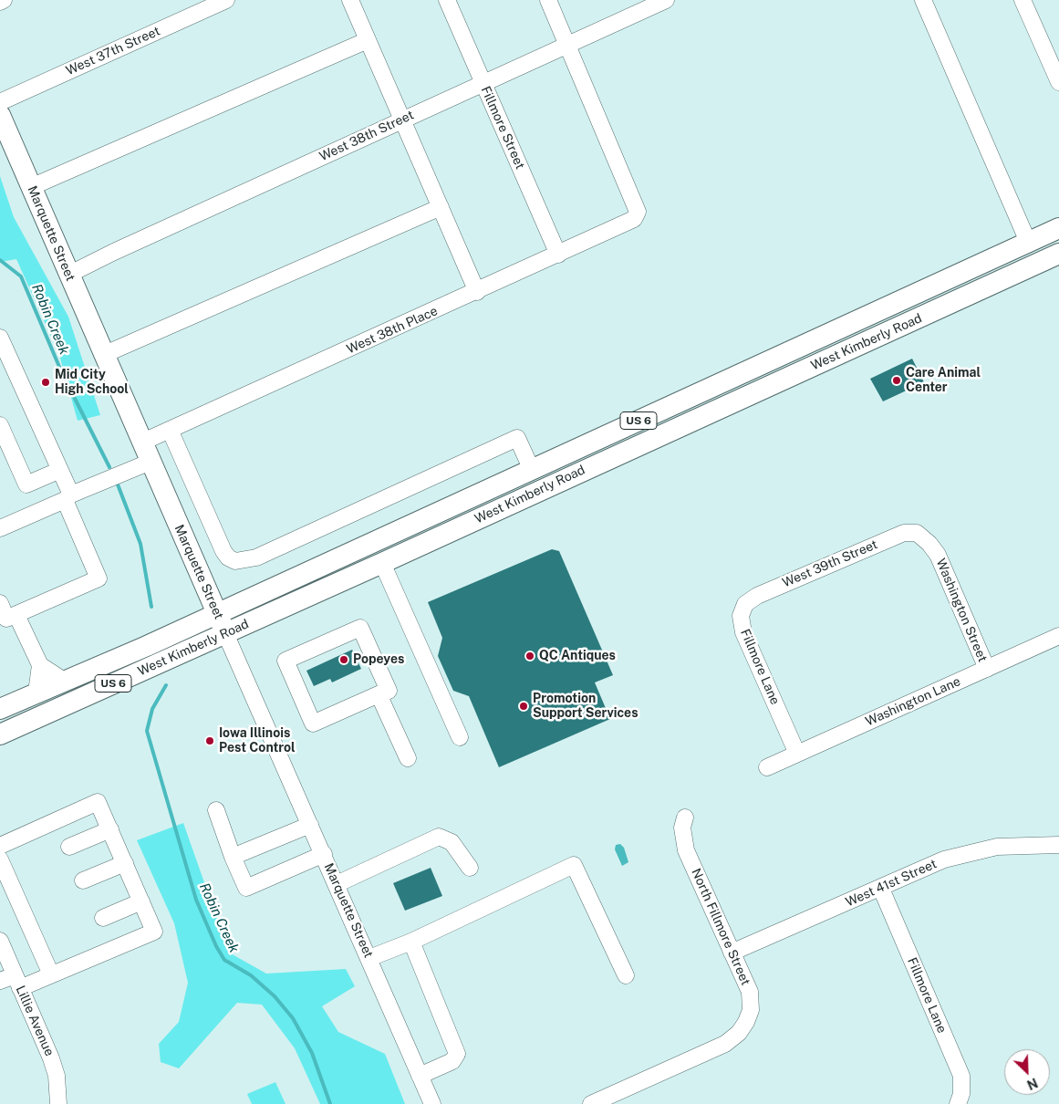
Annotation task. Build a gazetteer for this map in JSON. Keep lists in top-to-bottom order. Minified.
{"streets":{"main road":["Marquette Street","West Kimberly Road","US 6"],"street":["West 37th Street","Fillmore Street","West 38th Street","West 38th Place","West 39th Street","Washington Street","Fillmore Lane","Washington Lane","West 41st Street","North Fillmore Street","Lillie Avenue"]},"crossings":[["Fillmore Street","West 38th Street"],["Fillmore Street","West 38th Place"],["West 38th Street","Marquette Street"],["West 38th Street","West 38th Place"],["Marquette Street","West 38th Place"],["Marquette Street","West Kimberly Road"],["West 38th Place","West Kimberly Road"],["West 39th Street","Washington Street"],["West 39th Street","Fillmore Lane"],["Washington Street","Washington Lane"],["Fillmore Lane","Washington Lane"],["Fillmore Lane","West 41st Street"],["West 41st Street","North Fillmore Street"]],"water":["Robin Creek"],"places":["Care Animal Center","Mid City High School","QC Antiques","Popeyes","Promotion Support Services","Iowa Illinois Pest Control"],"north":"bottom right"}
